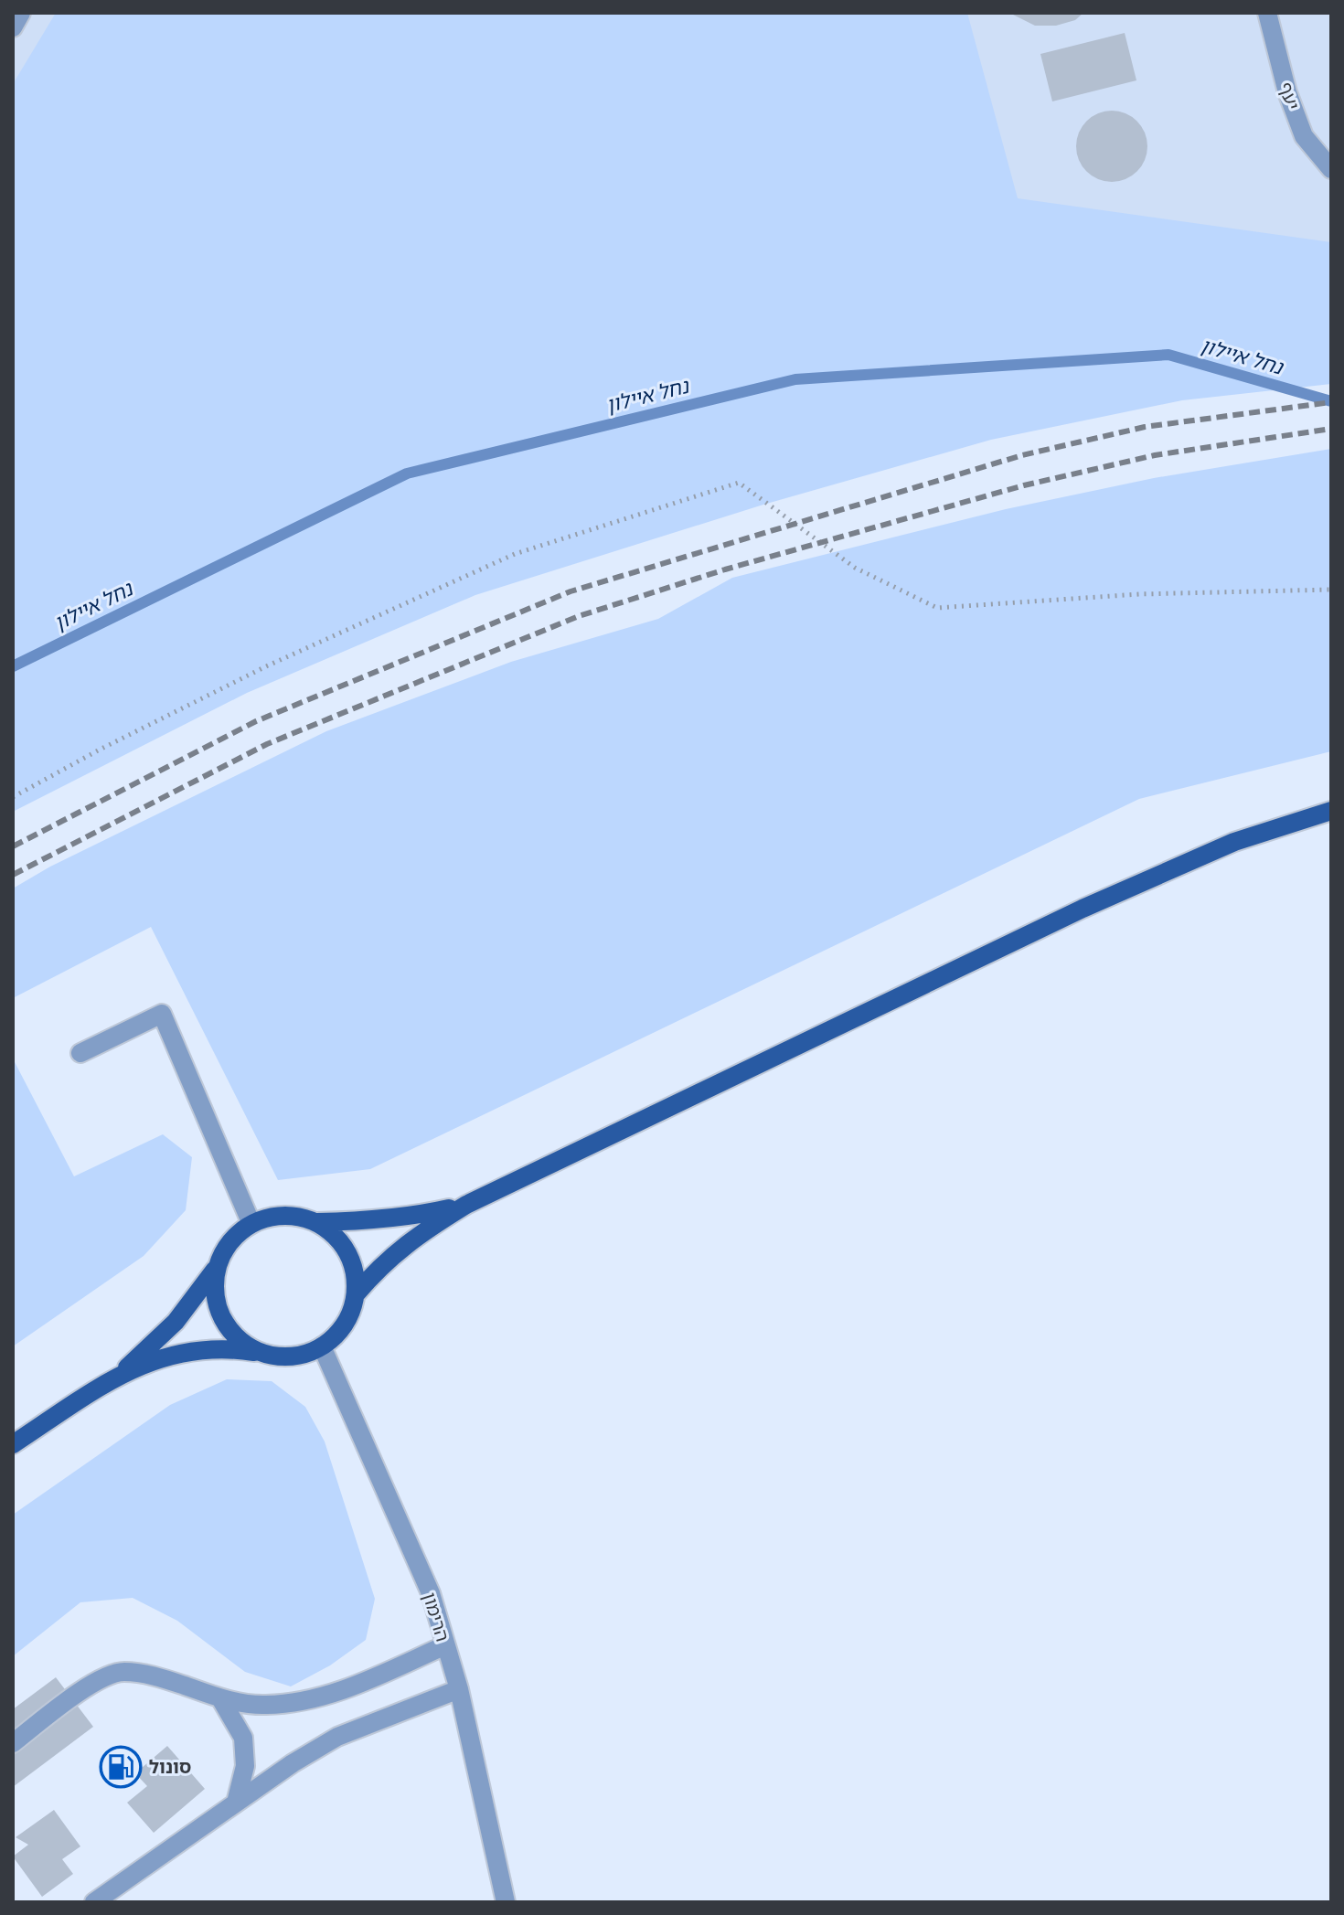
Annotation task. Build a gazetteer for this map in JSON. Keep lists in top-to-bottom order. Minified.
{"streets":{"street":["יעף","הרימון"]},"water":["נחל איילון"],"places":{"fuel station":["סונול"]}}
